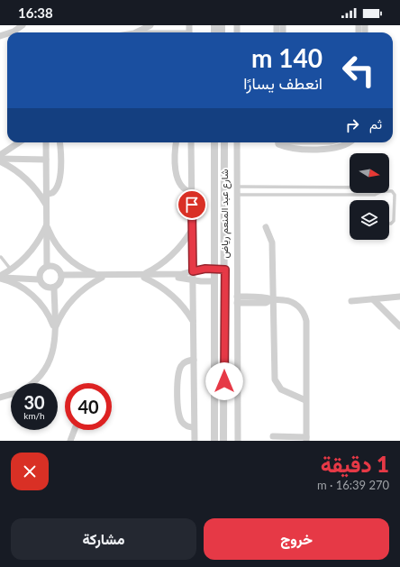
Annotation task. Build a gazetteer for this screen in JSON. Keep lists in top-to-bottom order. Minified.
{"streets":{"street":["شارع عبد المنعم رياض"]},"north":"right","page":{"status":"16:38","turn":["140 m","انعطف يسارًا"],"then":"ثم","speed":"30 km/h","limit":"40","heading":["1 دقيقة","270 m · 16:39"],"buttons":["خروج","مشاركة"]}}
